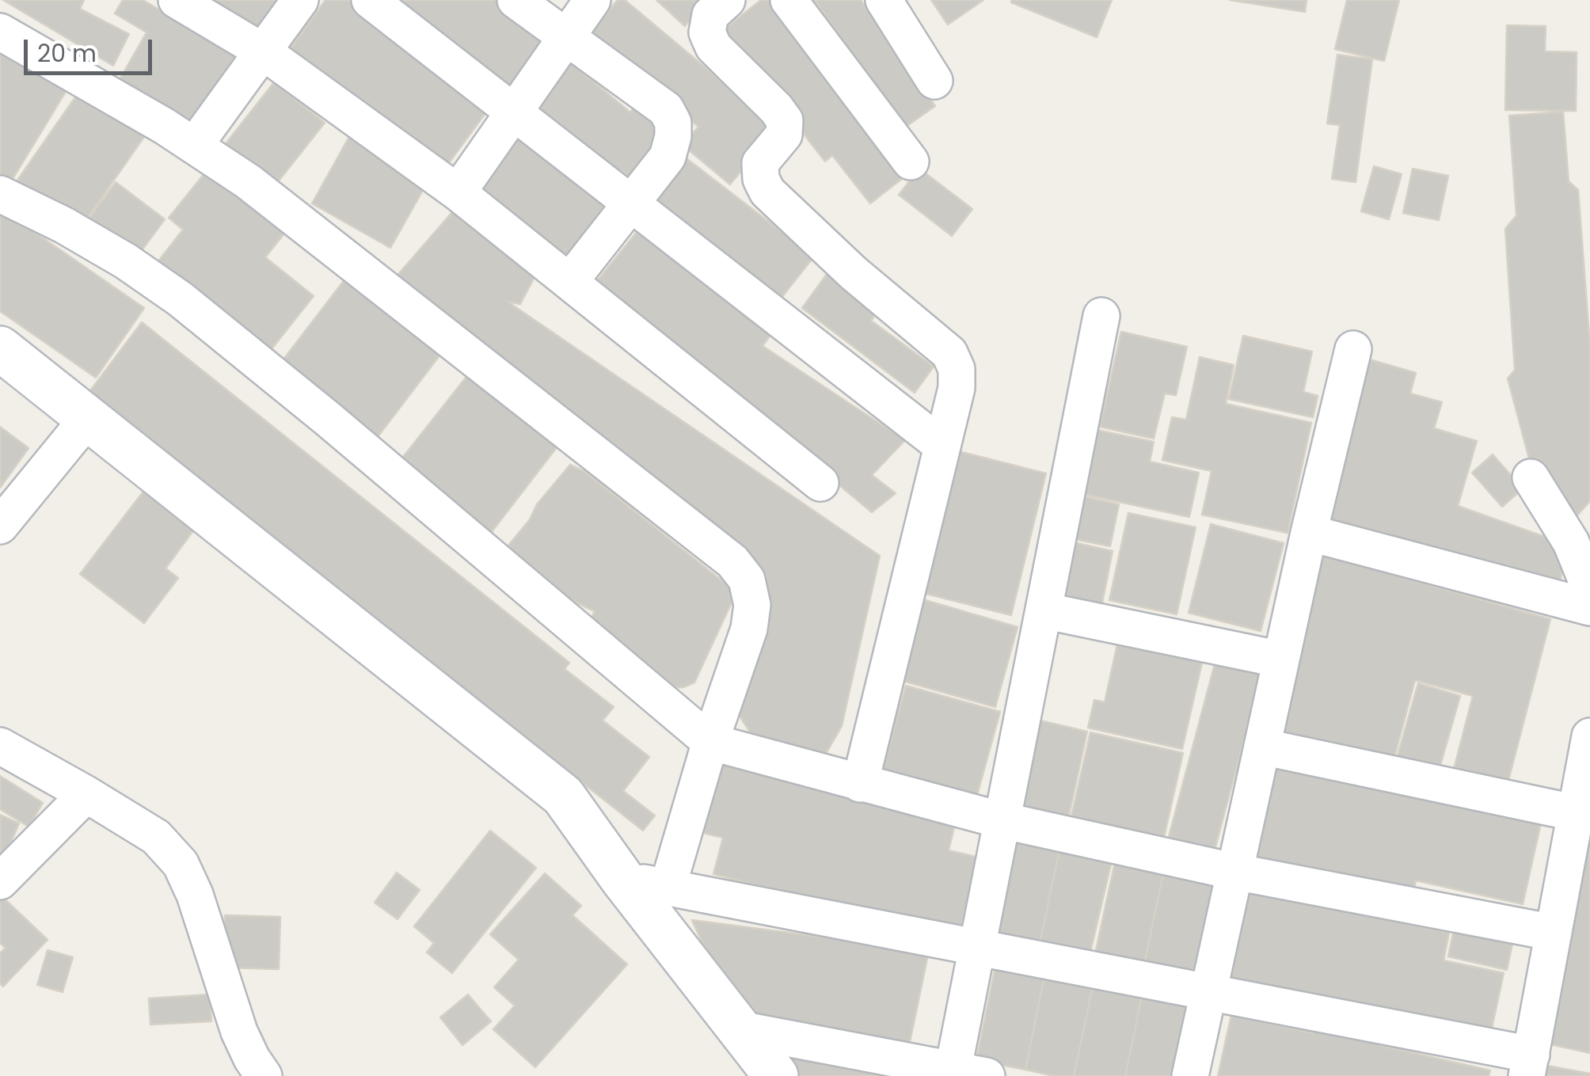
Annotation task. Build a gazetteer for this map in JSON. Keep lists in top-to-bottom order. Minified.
{"scale_bar":"20 m"}
